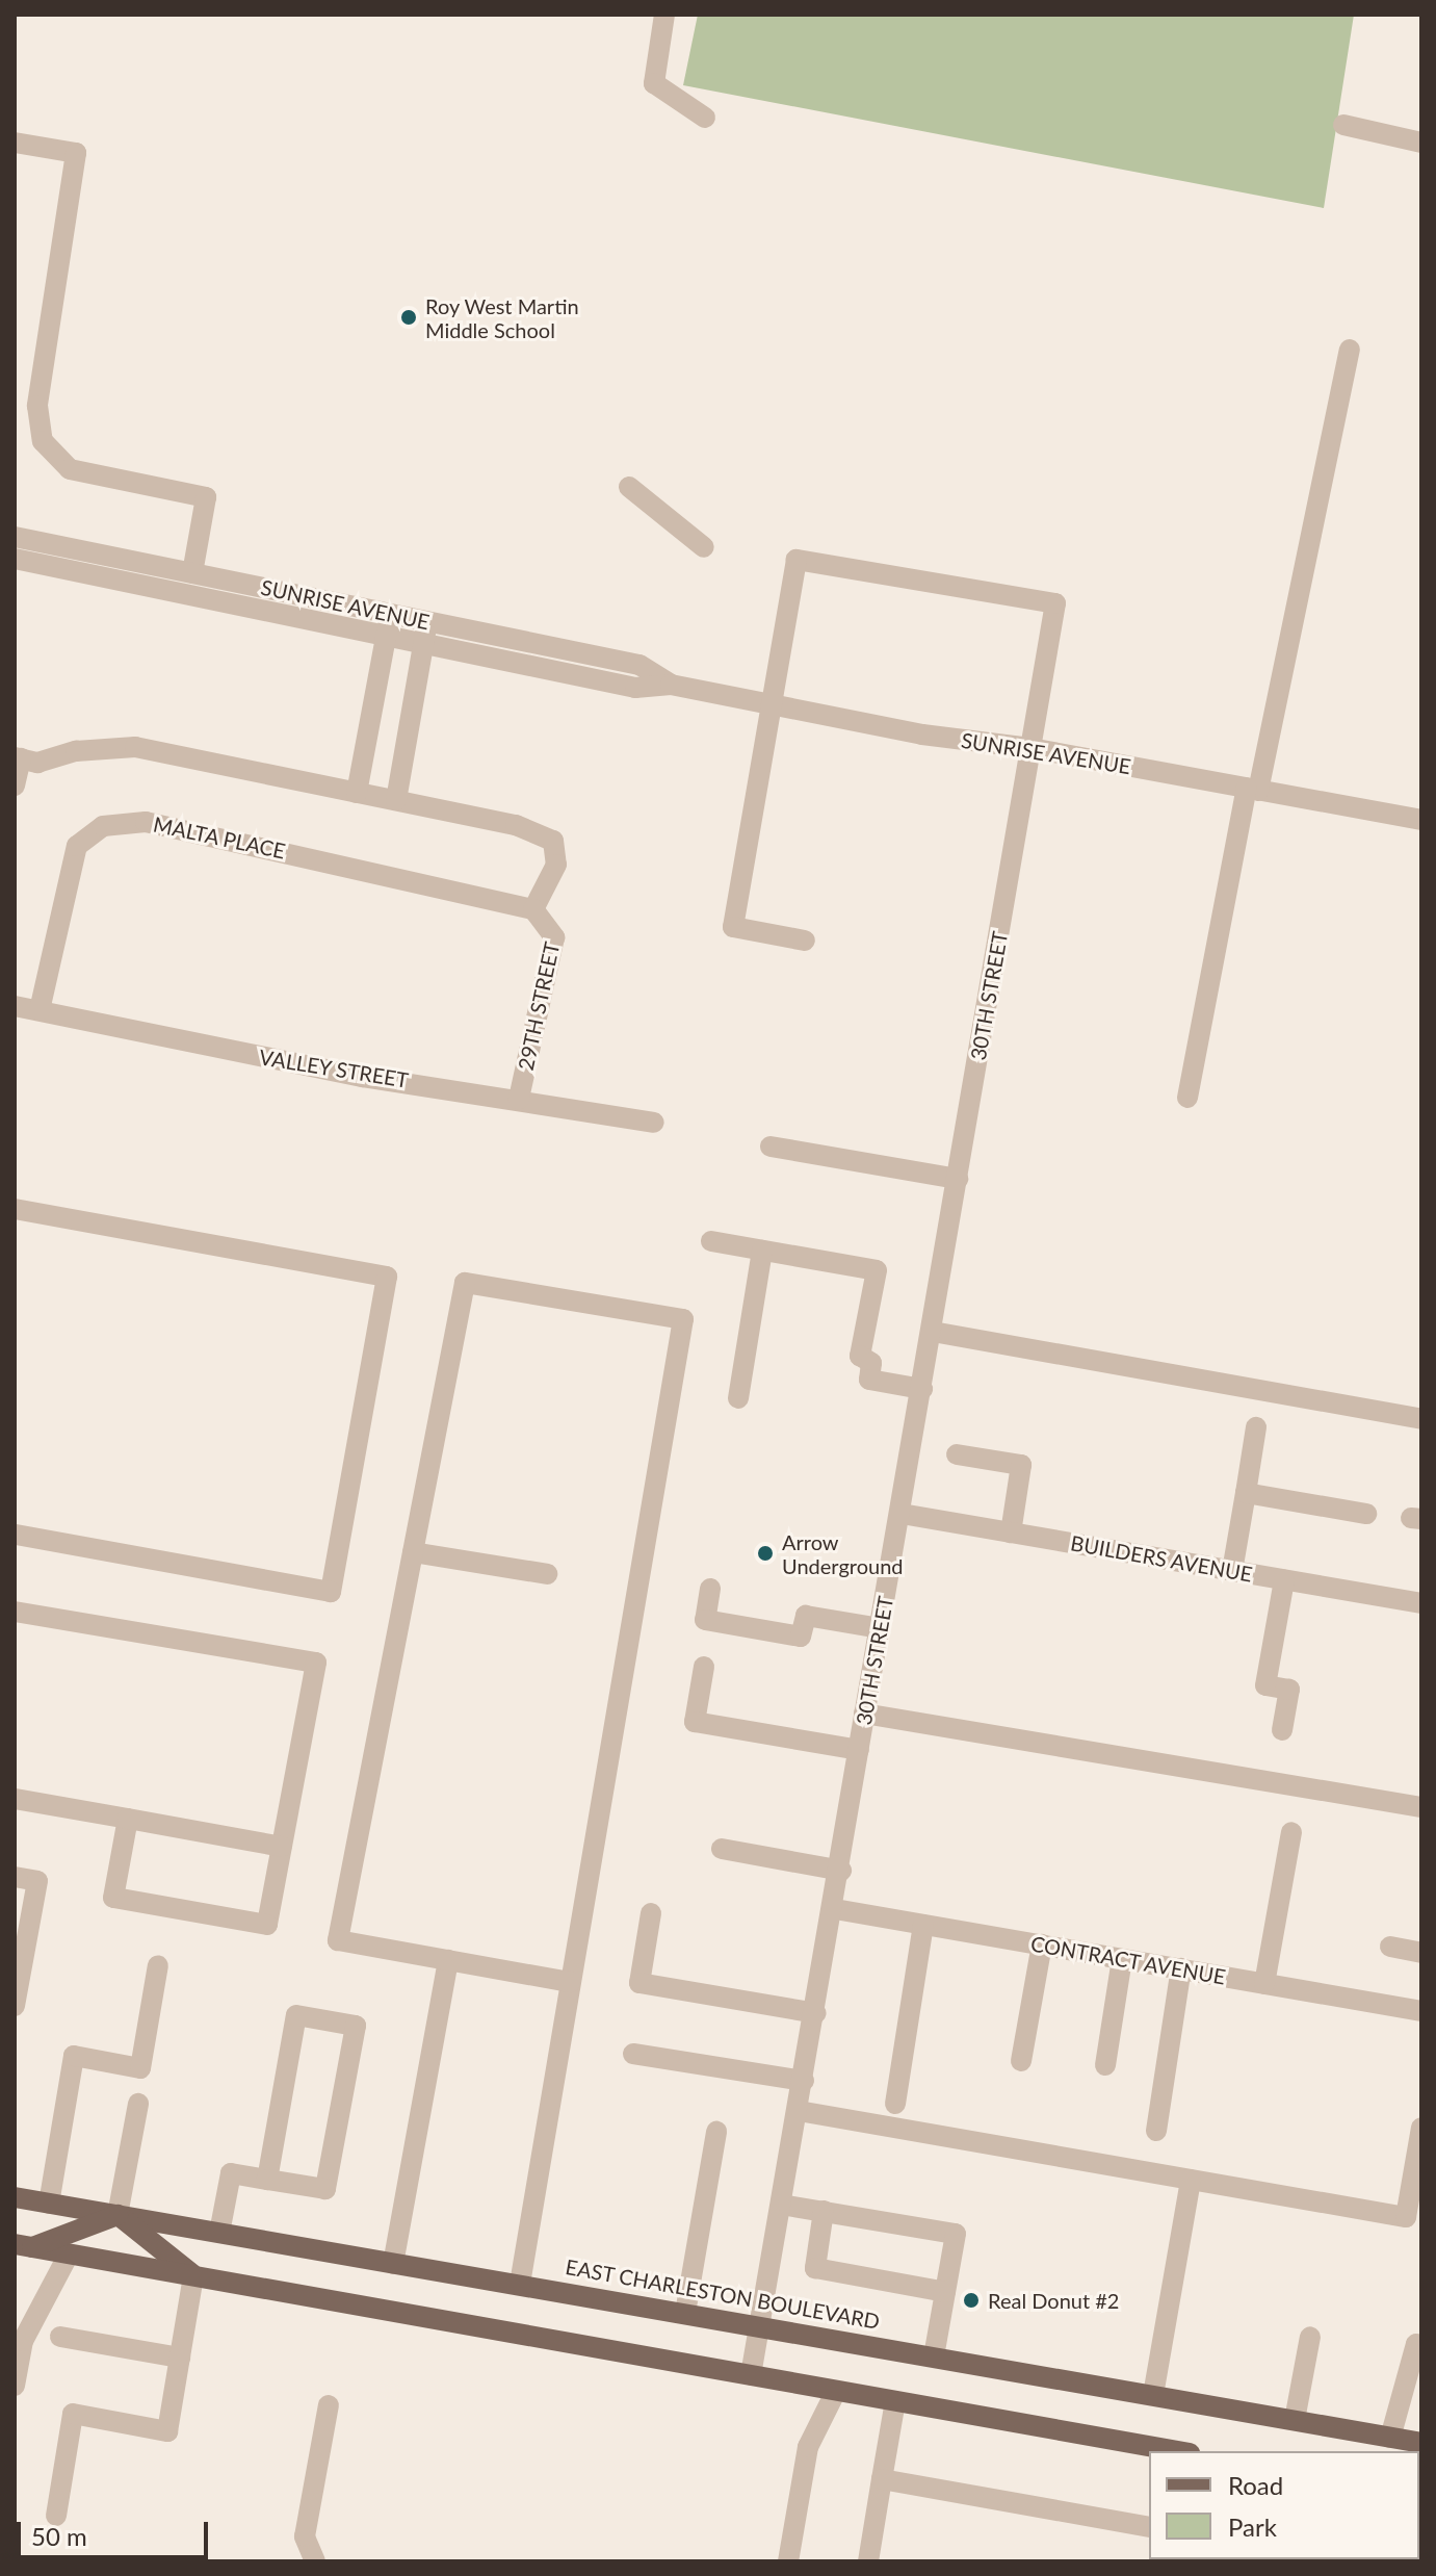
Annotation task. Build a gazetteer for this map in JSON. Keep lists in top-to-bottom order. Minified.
{"streets":{"main road":["EAST CHARLESTON BOULEVARD"],"street":["SUNRISE AVENUE","MALTA PLACE","30TH STREET","29TH STREET","VALLEY STREET","BUILDERS AVENUE","CONTRACT AVENUE"]},"crossings":[["SUNRISE AVENUE","30TH STREET"],["MALTA PLACE","29TH STREET"],["MALTA PLACE","VALLEY STREET"],["30TH STREET","BUILDERS AVENUE"],["30TH STREET","CONTRACT AVENUE"],["30TH STREET","EAST CHARLESTON BOULEVARD"],["29TH STREET","VALLEY STREET"]],"places":["Roy West Martin Middle School","Arrow Underground","Real Donut #2"],"legend":["Road","Park"],"scale_bar":"50 m"}
